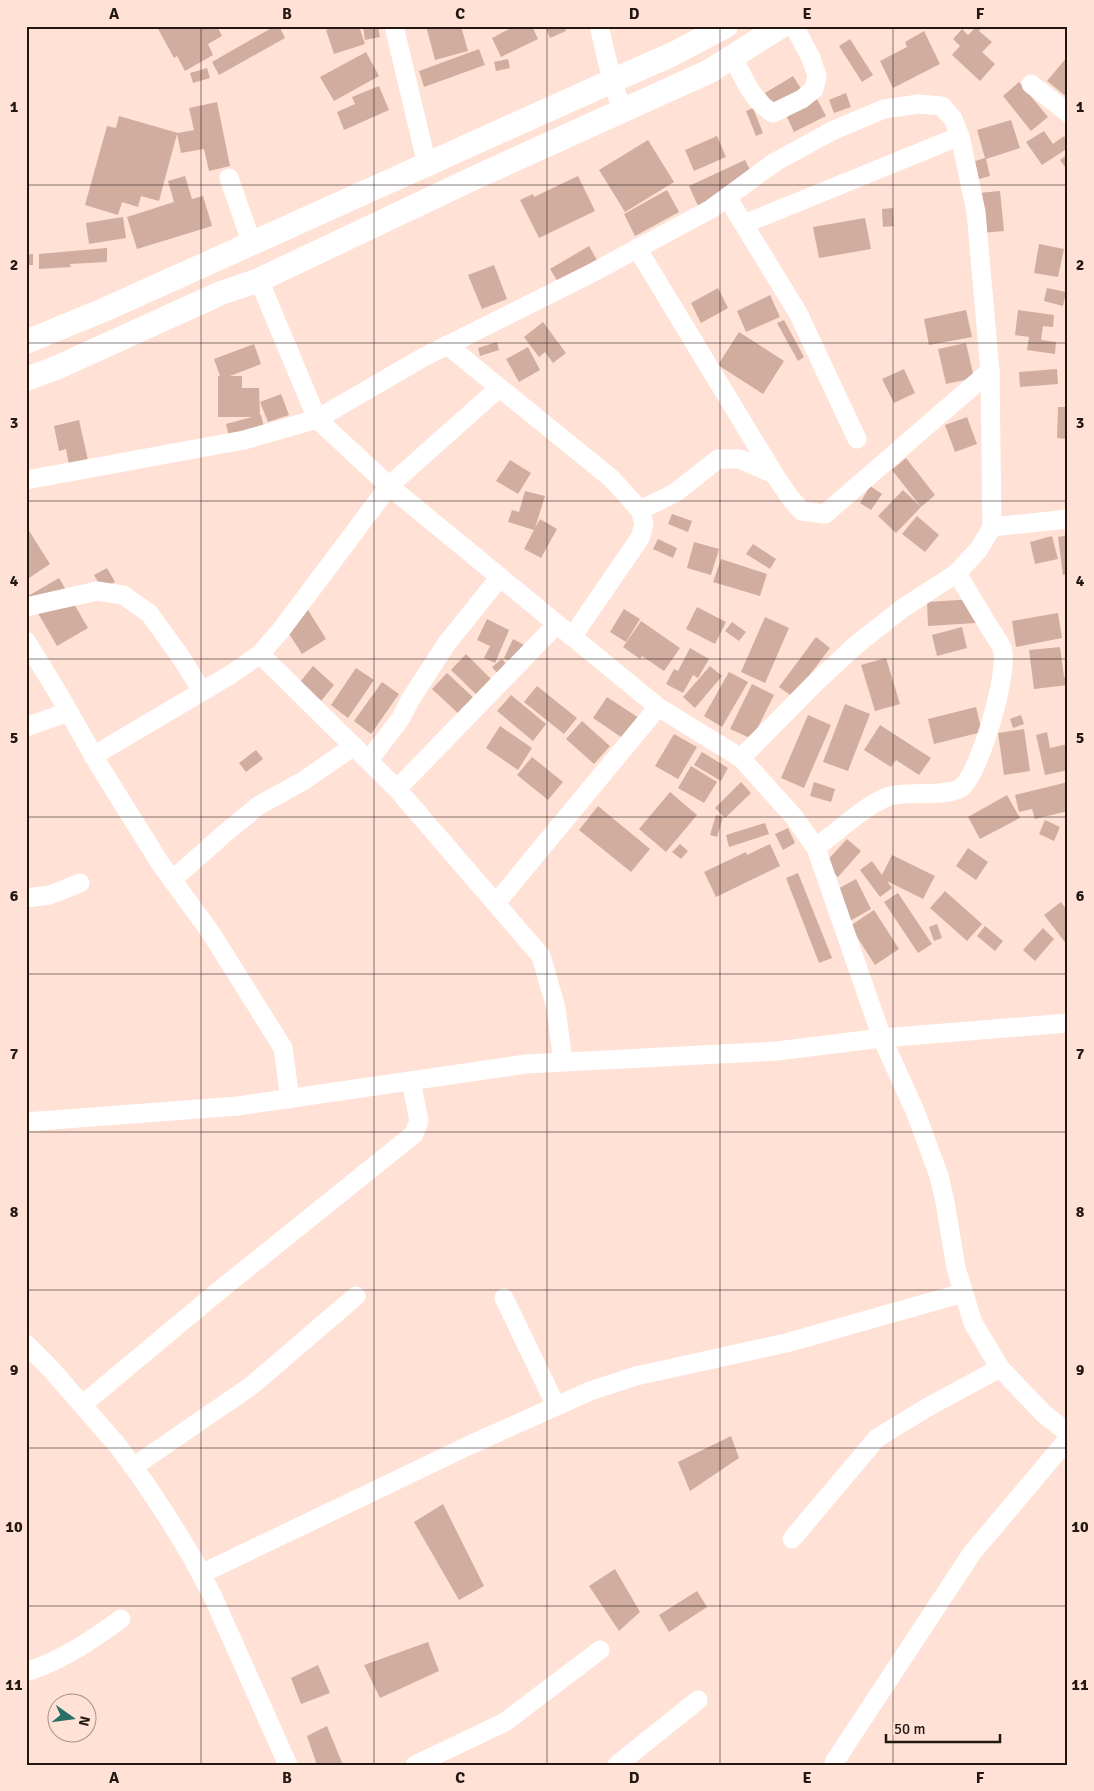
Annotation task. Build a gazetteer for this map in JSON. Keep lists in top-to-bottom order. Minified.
{"scale_bar":"50 m","north":"right","grid":{"columns":["A","B","C","D","E","F"],"rows":["1","2","3","4","5","6","7","8","9","10","11"]}}
